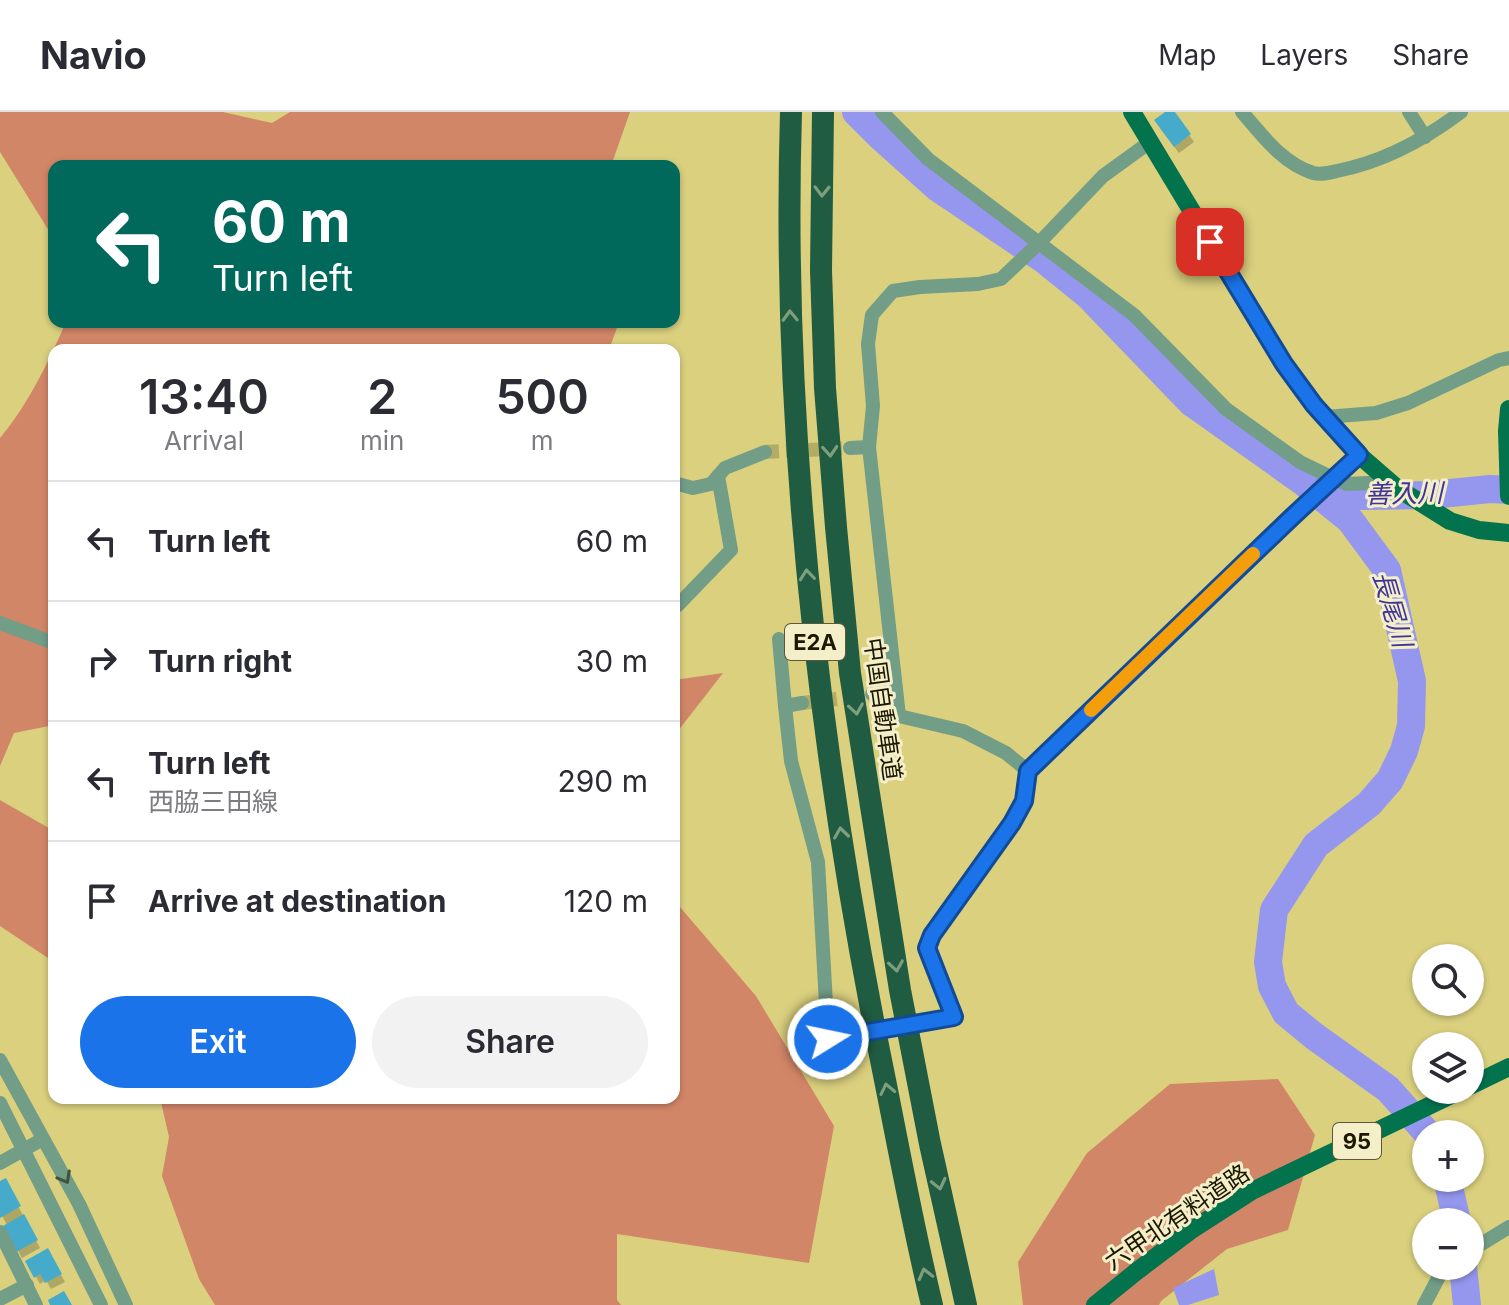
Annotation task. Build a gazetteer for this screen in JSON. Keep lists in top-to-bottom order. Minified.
{"streets":{"highway":["E2A","中国自動車道"],"main road":["95","六甲北有料道路"]},"water":["善入川","長尾川"],"page":{"header":"Navio","nav":["Map","Layers","Share"],"turn":["60 m","Turn left"],"eta":["13:40","Arrival","2","min","500","m"],"list":[{"name":"Turn left","value":"60 m"},{"name":"Turn right","value":"30 m"},{"name":"Turn left","note":"西脇三田線","value":"290 m"},{"name":"Arrive at destination","value":"120 m"}],"map_buttons":["+","−"],"buttons":["Exit","Share"]}}
